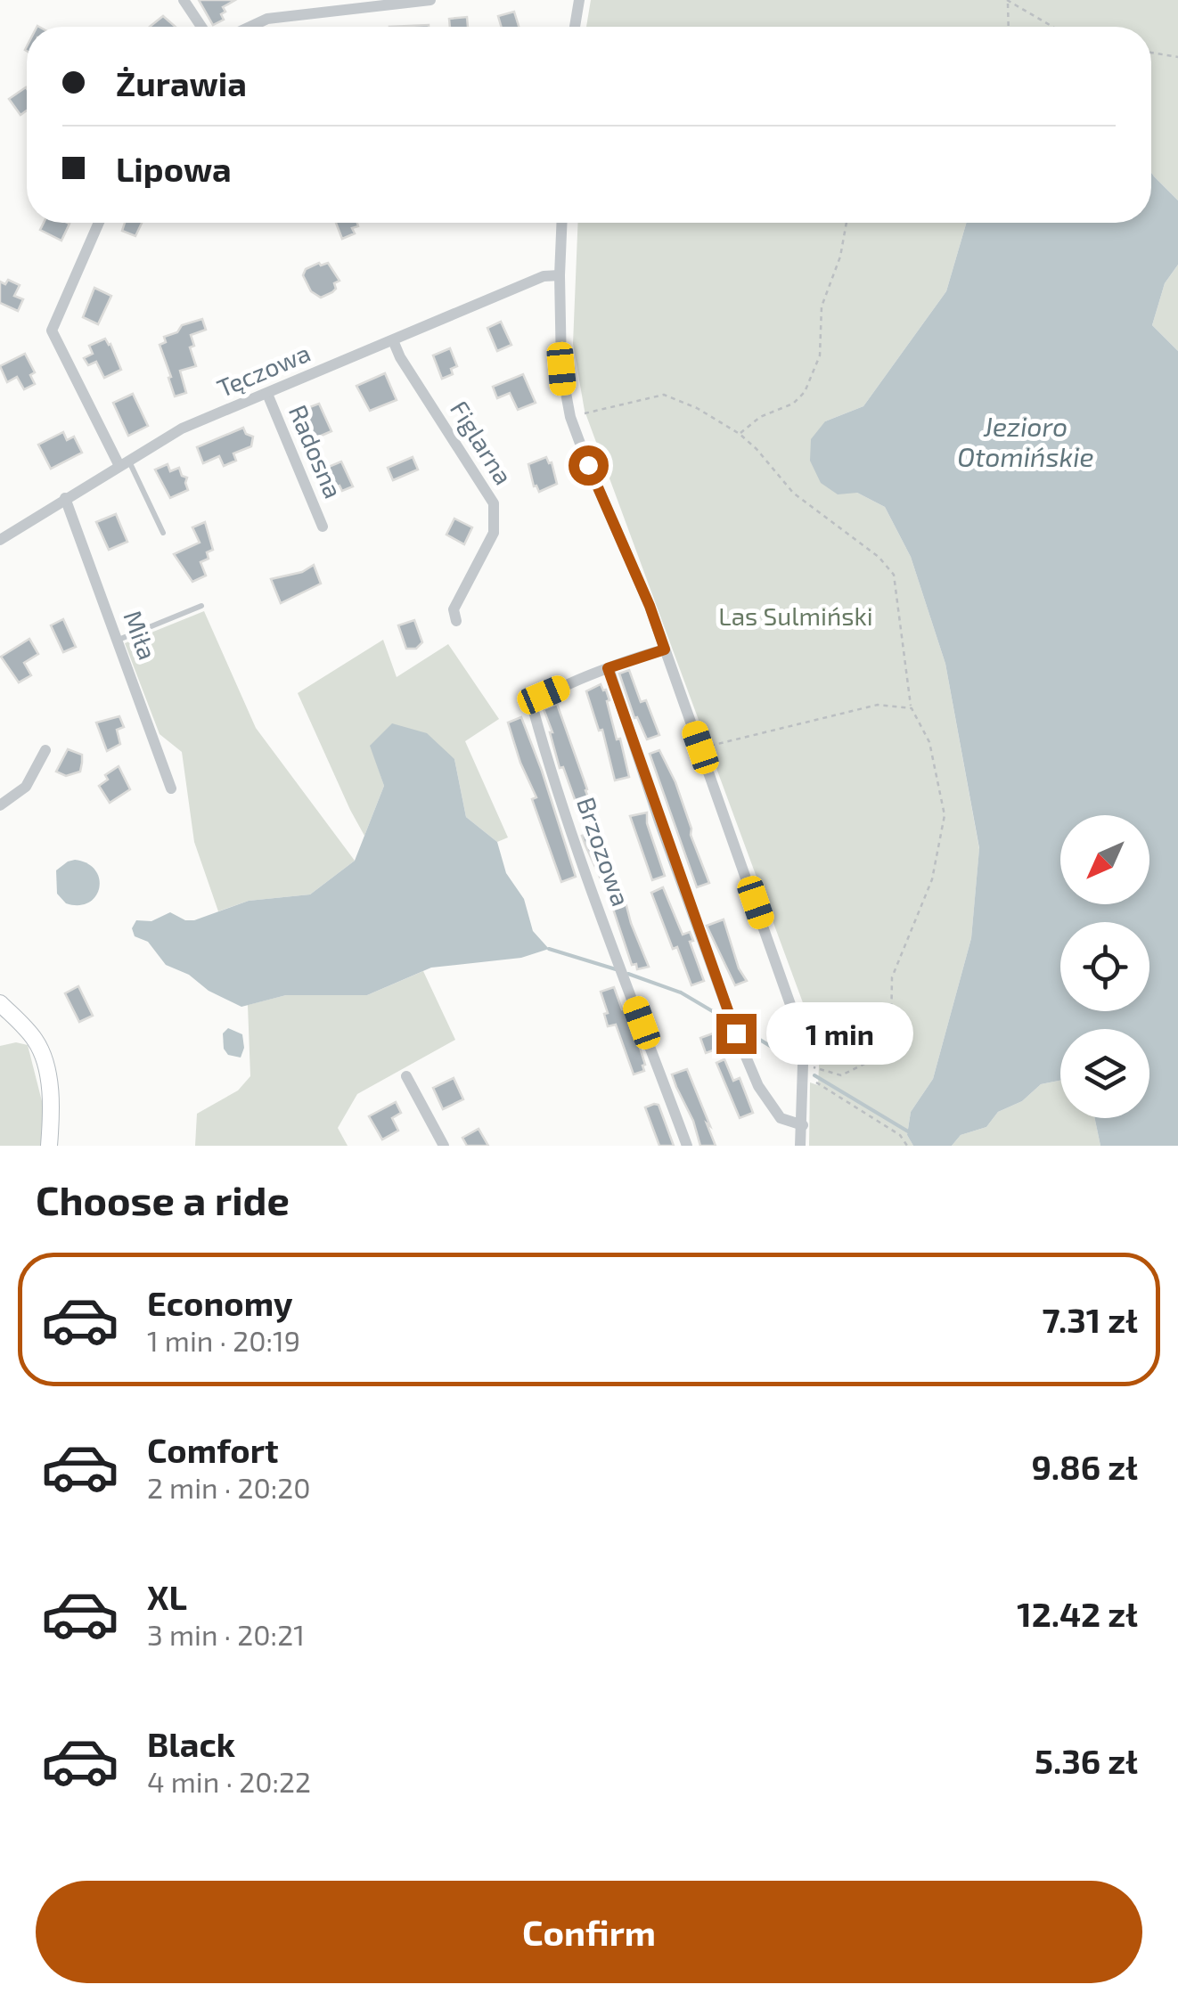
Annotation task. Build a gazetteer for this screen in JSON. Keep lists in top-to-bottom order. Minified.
{"streets":{"street":["Tęczowa","Figlarna","Radosna","Miła","Brzozowa"]},"crossings":[["Tęczowa","Figlarna"],["Tęczowa","Radosna"],["Tęczowa","Miła"]],"water":["Jezioro Otomińskie"],"parks":["Las Sulmiński"],"north":"bottom left","page":{"banner":["Żurawia","Lipowa"],"bubble":"1 min","heading":"Choose a ride","list":[{"name":"Economy","note":"1 min · 20:19","value":"7.31 zł"},{"name":"Comfort","note":"2 min · 20:20","value":"9.86 zł"},{"name":"XL","note":"3 min · 20:21","value":"12.42 zł"},{"name":"Black","note":"4 min · 20:22","value":"5.36 zł"}],"buttons":"Confirm"}}
